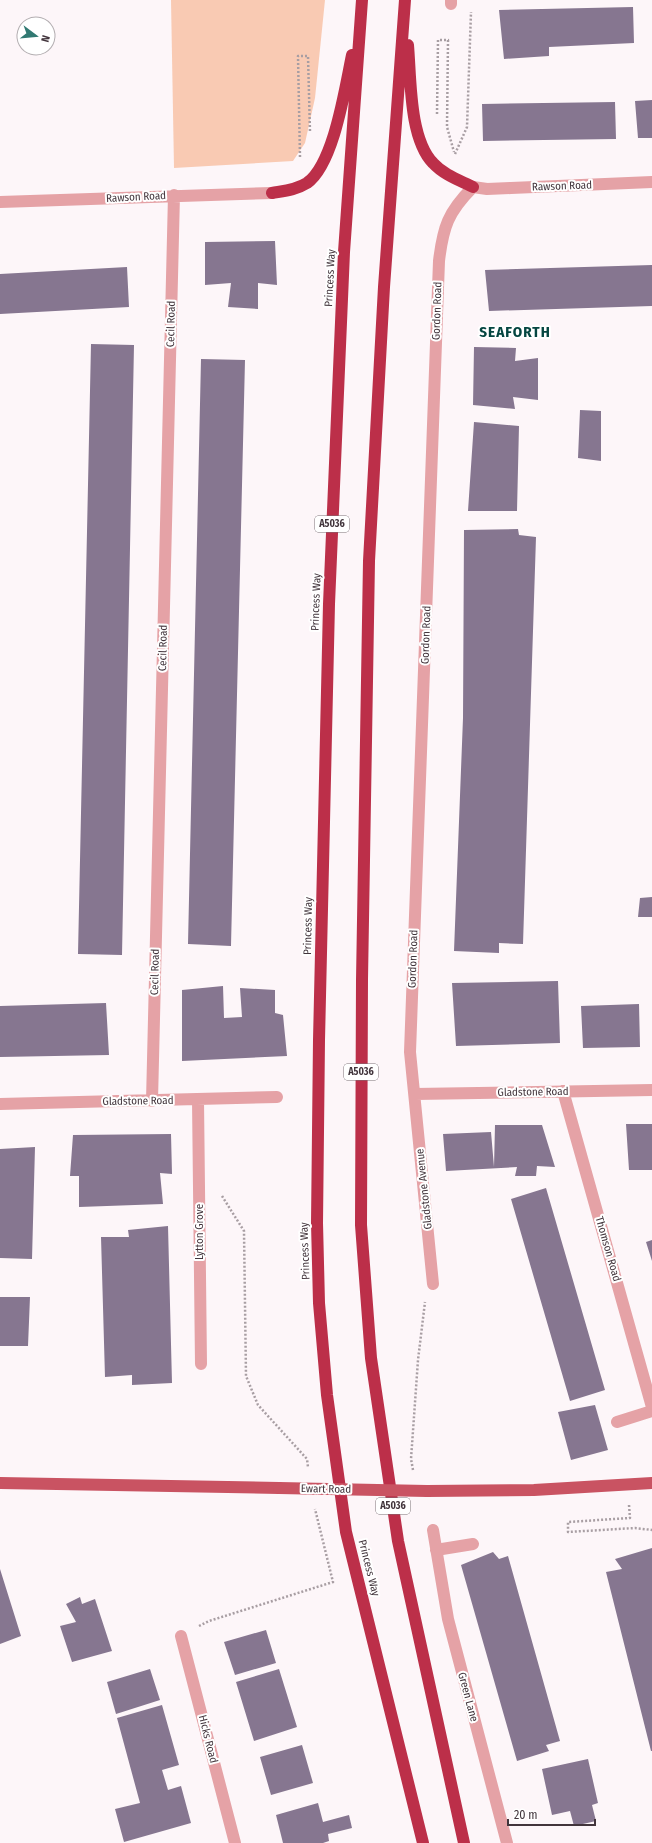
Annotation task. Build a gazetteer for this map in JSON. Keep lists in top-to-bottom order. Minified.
{"streets":{"highway":["Princess Way","A5036"],"main road":["Ewart Road"],"street":["Rawson Road","Gordon Road","Cecil Road","Gladstone Road","Gladstone Avenue","Lytton Grove","Thomson Road","Green Lane","Hicks Road"]},"crossings":[["Rawson Road","Gordon Road"],["Rawson Road","Cecil Road"],["Gordon Road","Gladstone Road"],["Gordon Road","Gladstone Avenue"],["Cecil Road","Gladstone Road"],["Gladstone Road","Gladstone Avenue"],["Gladstone Road","Lytton Grove"],["Gladstone Road","Thomson Road"]],"districts":["SEAFORTH"],"scale_bar":"20 m","north":"right"}
